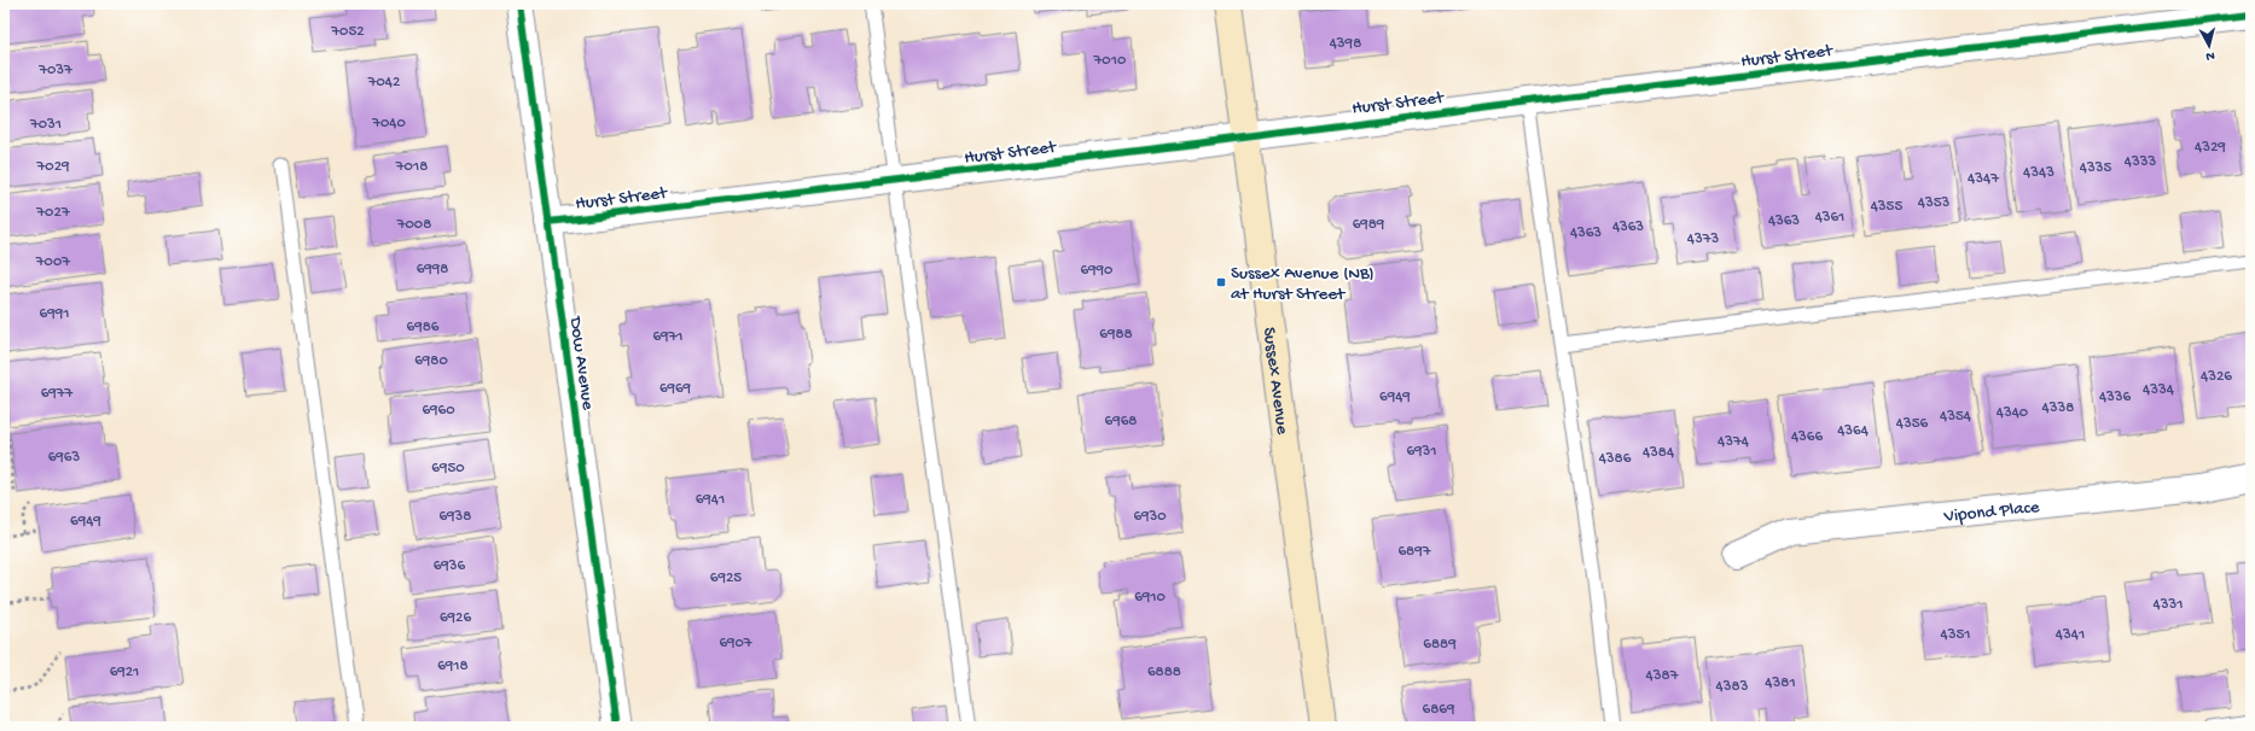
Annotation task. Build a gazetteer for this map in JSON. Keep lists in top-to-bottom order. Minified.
{"streets":{"street":["Hurst Street","Dow Avenue","Sussex Avenue","Vipond Place"]},"crossings":[["Hurst Street","Dow Avenue"],["Hurst Street","Sussex Avenue"]],"places":{"transit":["Sussex Avenue (NB) at Hurst Street"]},"house_numbers":["7052","4398","7010","7037","7042","7040","7031","4329","4333","7029","7018","4335","4343","4347","4353","4355","7027","4361","4363","7008","6989","4363","4363","4373","7007","6998","6990","6991","6986","6988","6971","6980","4326","6969","4334","6977","6949","4336","4338","6960","4340","4354","6968","4356","4364","4366","4374","6931","4384","6963","4386","6950","6941","6938","6930","6949","6897","6936","6925","6910","4331","6926","4351","4341","6907","6889","6918","6921","6888","4387","4381","4383","6869"],"north":"bottom"}
